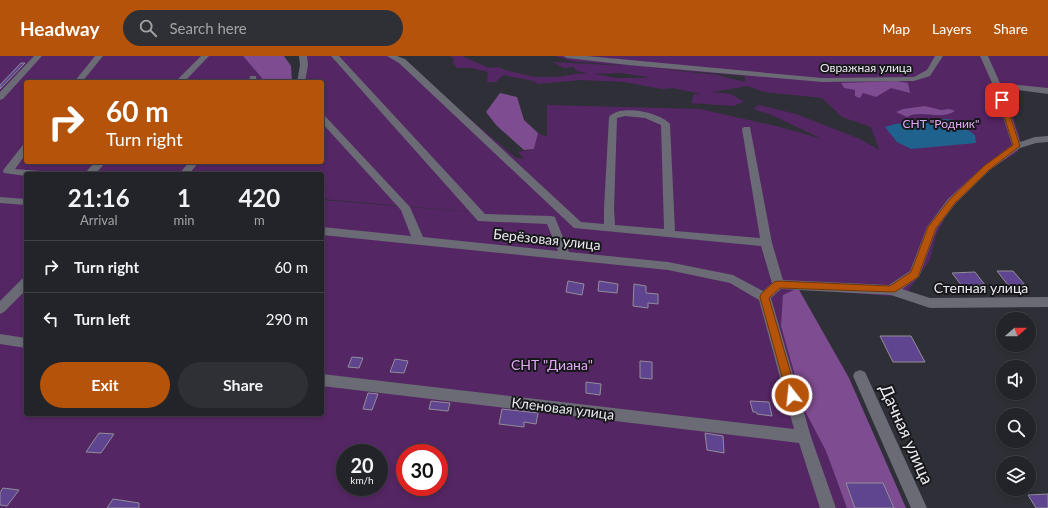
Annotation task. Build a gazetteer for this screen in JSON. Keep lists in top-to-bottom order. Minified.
{"streets":{"street":["Овражная улица","Берёзовая улица","Степная улица","Кленовая улица","Дачная улица"]},"parks":["СНТ \"Родник\"","СНТ \"Диана\""],"north":"right","page":{"header":"Headway","search":"Search here","nav":["Map","Layers","Share"],"turn":["60 m","Turn right"],"eta":["21:16","Arrival","1","min","420","m"],"list":[{"name":"Turn right","value":"60 m"},{"name":"Turn left","value":"290 m"}],"buttons":["Exit","Share"],"speed":"20 km/h","limit":"30"}}
